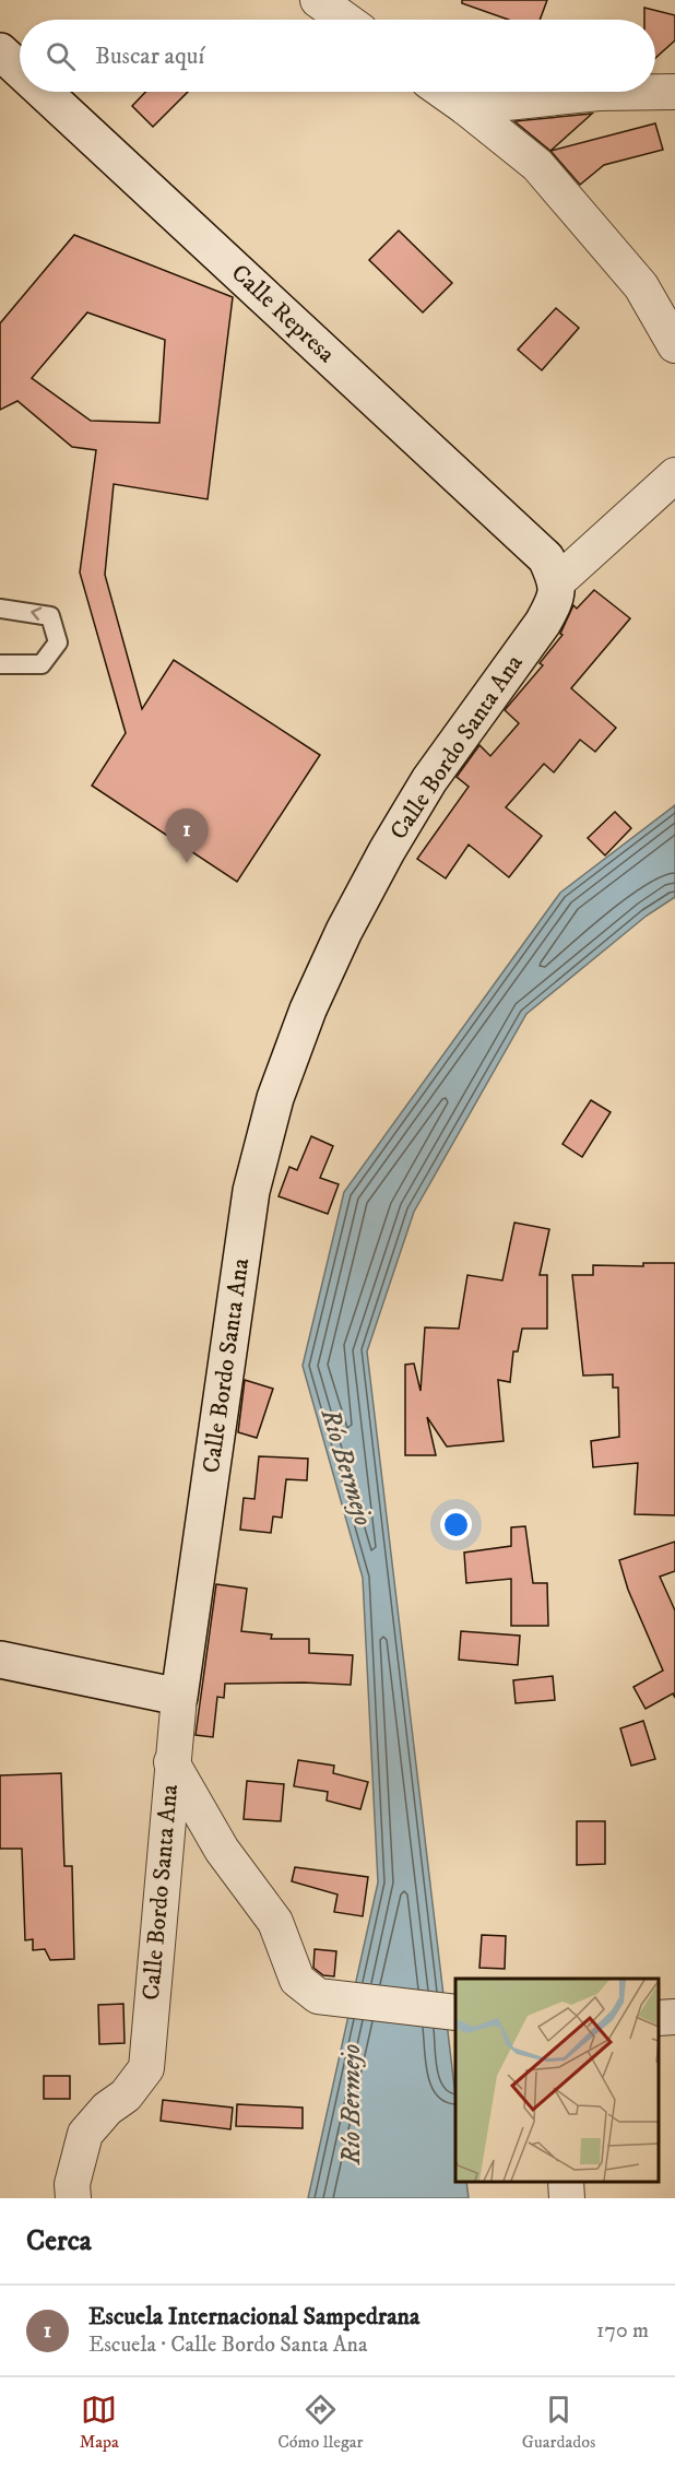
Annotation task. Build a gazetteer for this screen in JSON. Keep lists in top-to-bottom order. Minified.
{"streets":{"street":["Calle Represa","Calle Bordo Santa Ana"]},"crossings":[["Calle Represa","Calle Bordo Santa Ana"]],"water":["Río Bermejo"],"page":{"search":"Buscar aquí","pins":"1","heading":"Cerca","list":[{"mark":"1","name":"Escuela Internacional Sampedrana","note":"Escuela · Calle Bordo Santa Ana","value":"170 m"}],"nav":["Mapa","Cómo llegar","Guardados"]}}
